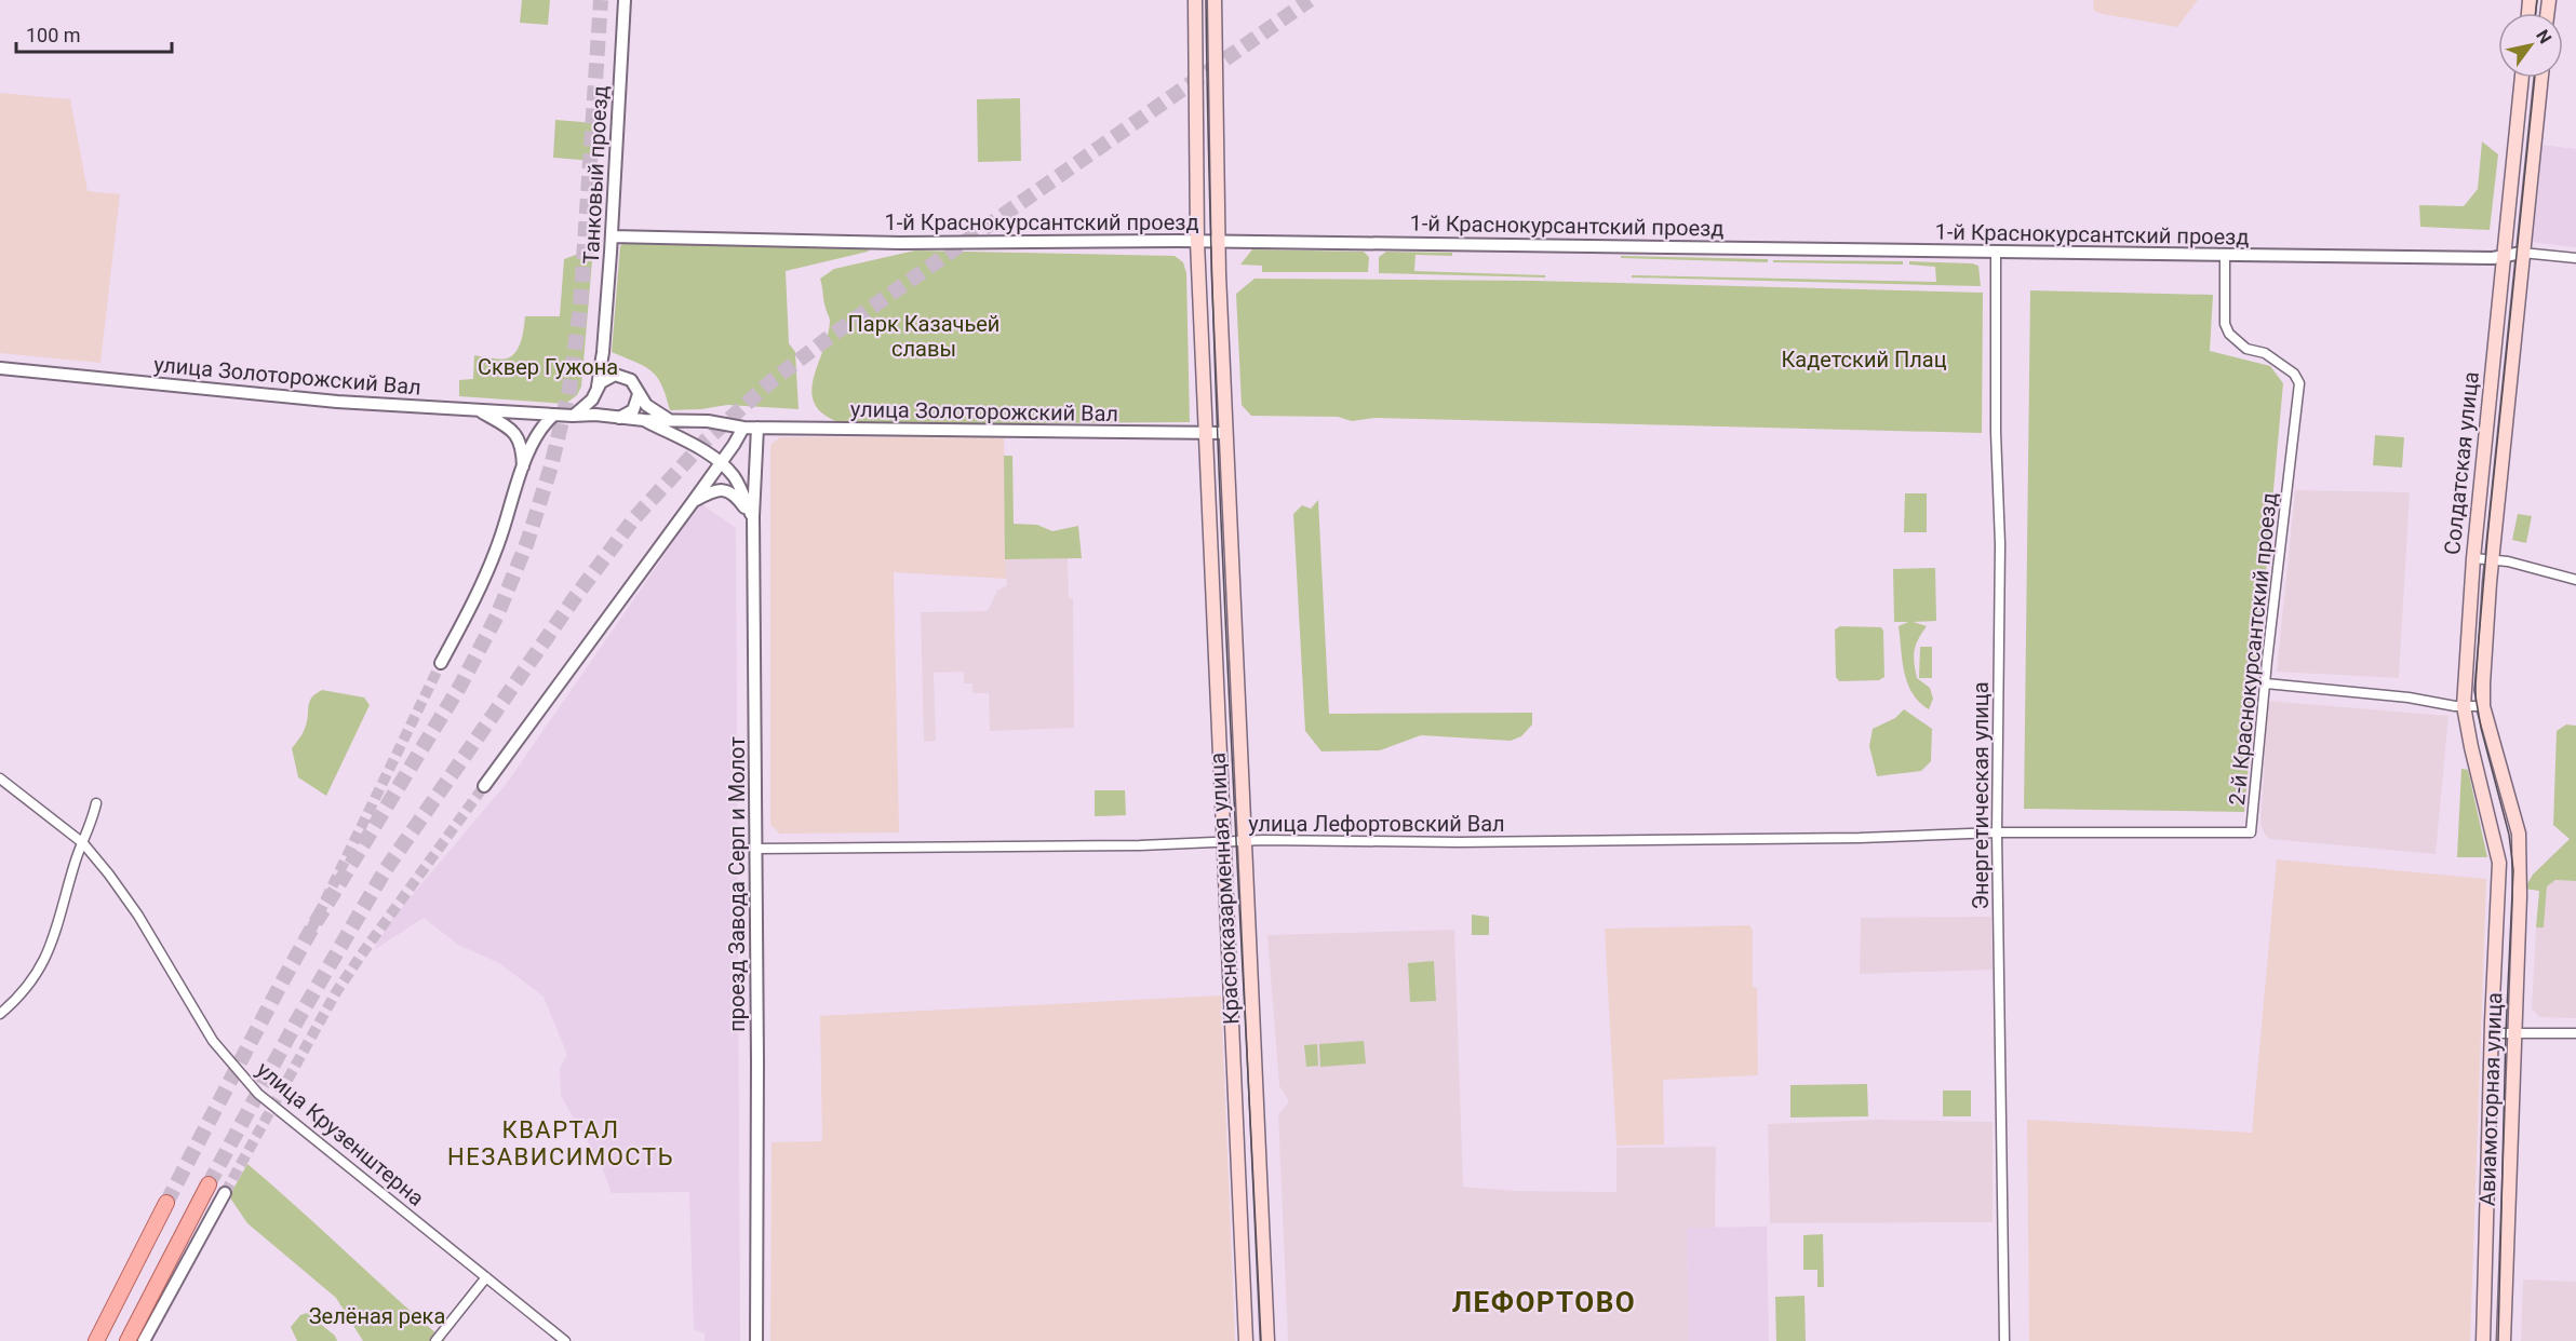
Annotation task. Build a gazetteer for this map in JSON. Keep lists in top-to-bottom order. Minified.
{"streets":{"main road":["Солдатская улица","Красноказарменная улица","Авиамоторная улица"],"street":["Танковый проезд","1-й Краснокурсантский проезд","улица Золоторожский Вал","2-й Краснокурсантский проезд","Энергетическая улица","улица Лефортовский Вал","проезд Завода Серп и Молот","улица Крузенштерна"]},"crossings":[["Танковый проезд","1-й Краснокурсантский проезд"],["Танковый проезд","улица Золоторожский Вал"],["1-й Краснокурсантский проезд","Солдатская улица"],["1-й Краснокурсантский проезд","2-й Краснокурсантский проезд"],["1-й Краснокурсантский проезд","Энергетическая улица"],["1-й Краснокурсантский проезд","Красноказарменная улица"],["улица Золоторожский Вал","проезд Завода Серп и Молот"],["улица Золоторожский Вал","Красноказарменная улица"],["Солдатская улица","Авиамоторная улица"],["2-й Краснокурсантский проезд","Энергетическая улица"],["2-й Краснокурсантский проезд","улица Лефортовский Вал"],["Энергетическая улица","улица Лефортовский Вал"],["улица Лефортовский Вал","проезд Завода Серп и Молот"],["улица Лефортовский Вал","Красноказарменная улица"]],"districts":["КВАРТАЛ НЕЗАВИСИМОСТЬ","ЛЕФОРТОВО"],"parks":["Парк Казачьей славы","Кадетский Плац","Сквер Гужона","Зелёная река"],"scale_bar":"100 m","north":"top right"}
